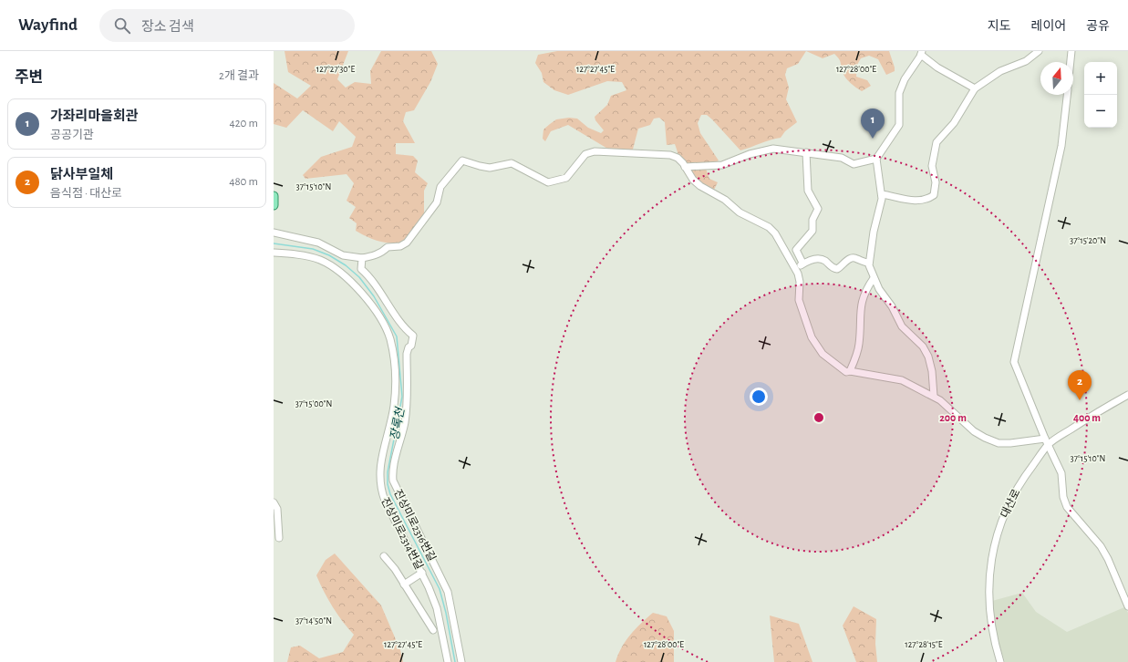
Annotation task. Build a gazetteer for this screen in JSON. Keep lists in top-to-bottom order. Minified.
{"streets":{"street":["대산로","진상미로2316번길","진상미로2314번길"]},"water":["장록천"],"north":"top","page":{"header":"Wayfind","search":"장소 검색","nav":["지도","레이어","공유"],"heading":["주변","2개 결과"],"map_buttons":["+","−"],"list":[{"mark":"1","name":"가좌리마을회관","note":"공공기관","value":"420 m"},{"mark":"2","name":"닭사부일체","note":"음식점 · 대산로","value":"480 m"}],"pins":["1","2"]},"coordinates":["127°27'30\"E","127°27'45\"E","127°28'00\"E","37°15'10\"N","37°15'20\"N","37°15'00\"N","37°14'50\"N","127°28'15\"E"],"rings":["200 m","400 m"]}
